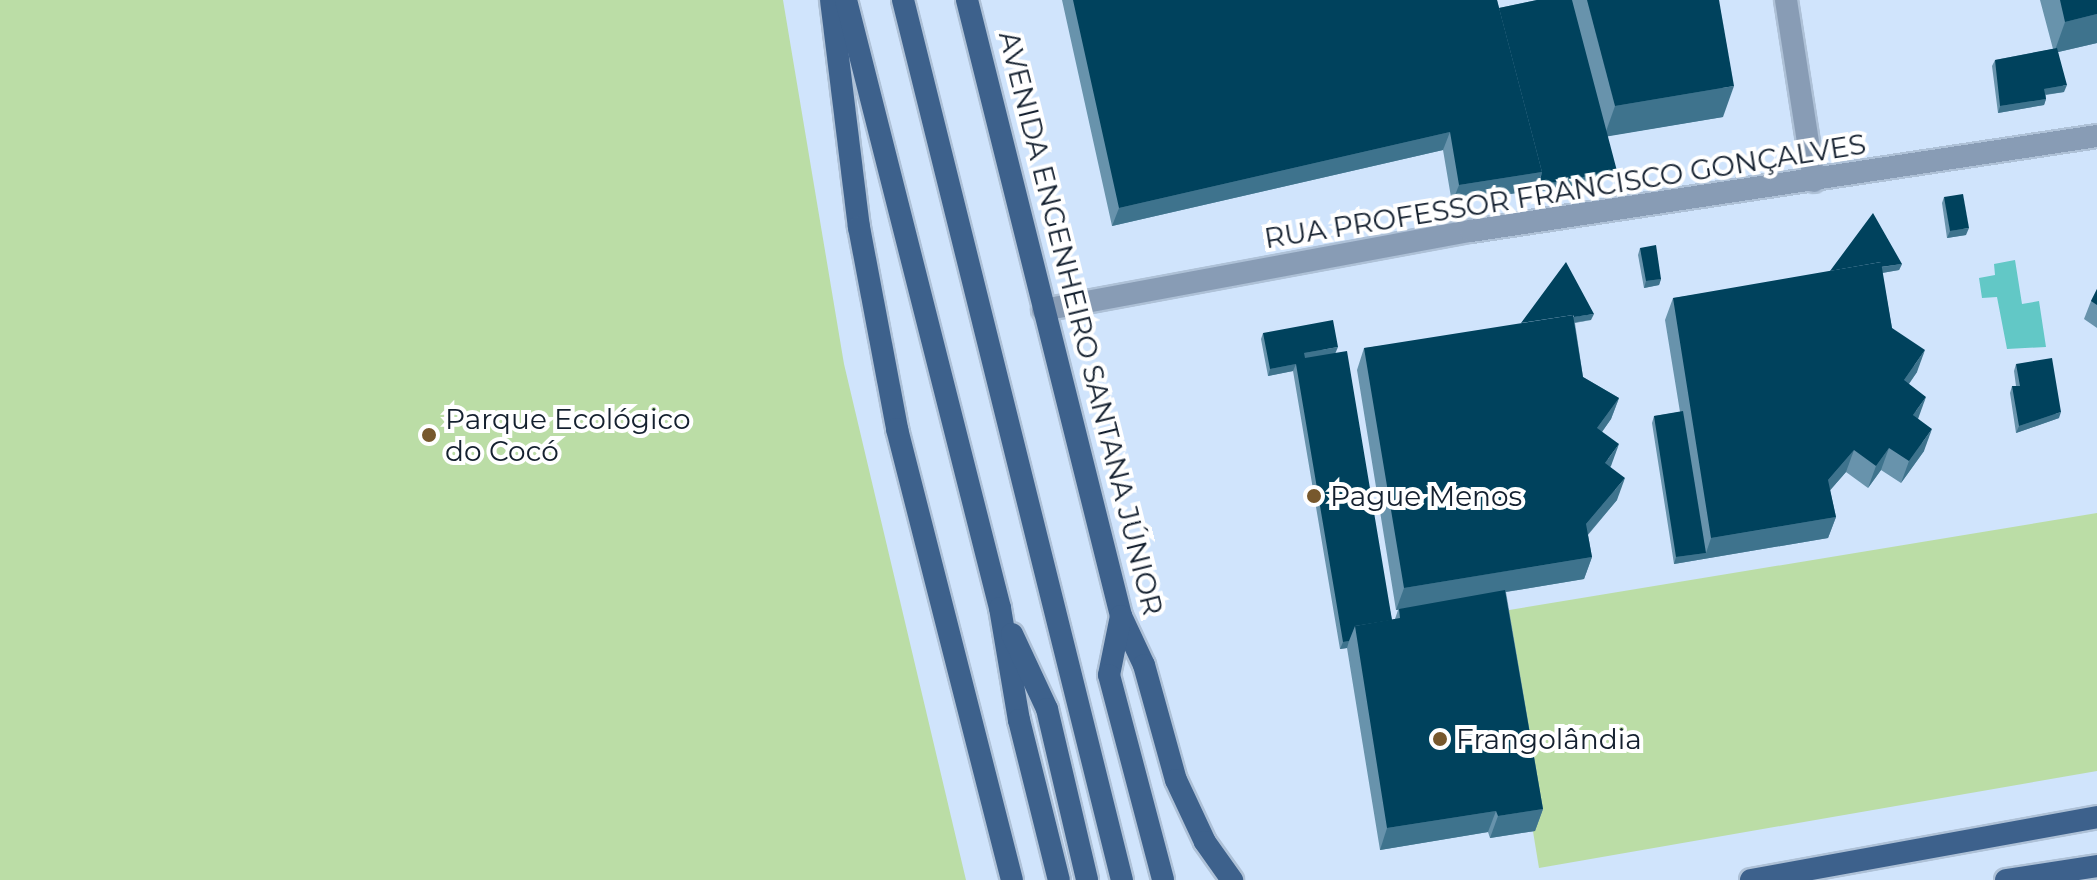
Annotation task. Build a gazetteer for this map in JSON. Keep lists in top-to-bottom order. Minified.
{"streets":{"main road":["AVENIDA ENGENHEIRO SANTANA JÚNIOR"],"street":["RUA PROFESSOR FRANCISCO GONÇALVES"]},"crossings":[["RUA PROFESSOR FRANCISCO GONÇALVES","AVENIDA ENGENHEIRO SANTANA JÚNIOR"]],"places":["Parque Ecológico do Cocó","Pague Menos","Frangolândia"]}
